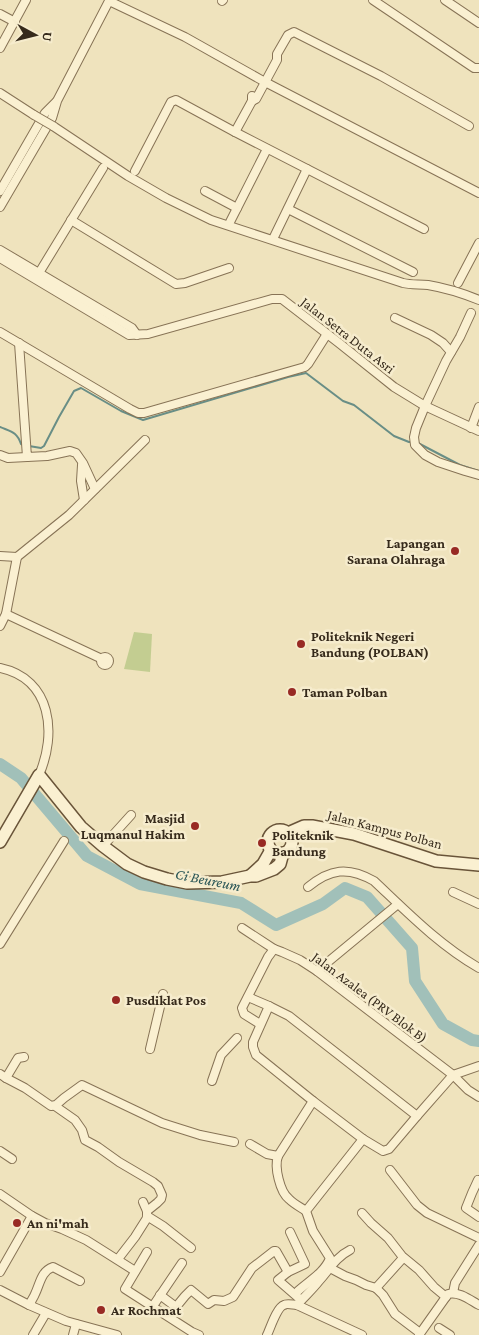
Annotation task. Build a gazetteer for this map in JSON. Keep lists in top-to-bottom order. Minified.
{"streets":{"street":["Jalan Setra Duta Asri","Jalan Kampus Polban","Jalan Azalea (PRV Blok B)"]},"water":["Ci Beureum"],"places":["Lapangan Sarana Olahraga","Politeknik Negeri Bandung (POLBAN)","Taman Polban","Masjid Luqmanul Hakim","Politeknik Bandung","Pusdiklat Pos","An ni'mah","Ar Rochmat"],"north":"right"}
